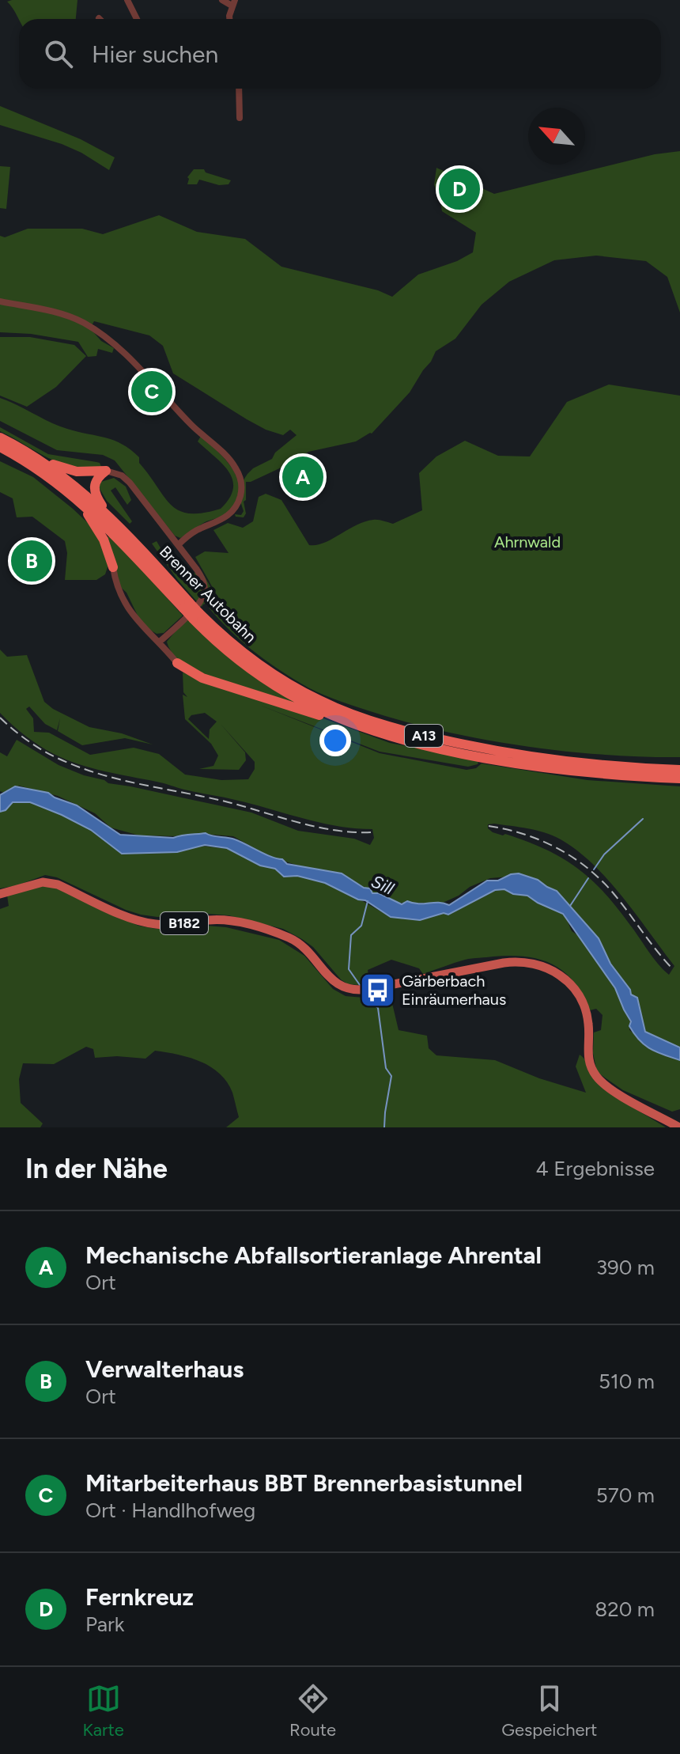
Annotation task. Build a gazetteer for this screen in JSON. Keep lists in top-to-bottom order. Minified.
{"streets":{"highway":["Brenner Autobahn","A13"],"main road":["B182"]},"water":["Sill"],"parks":["Ahrnwald"],"places":{"bus stop":["Gärberbach Einräumerhaus"]},"north":"top left","page":{"search":"Hier suchen","pins":["D","C","A","B"],"heading":["In der Nähe","4 Ergebnisse"],"list":[{"mark":"A","name":"Mechanische Abfallsortieranlage Ahrental","note":"Ort","value":"390 m"},{"mark":"B","name":"Verwalterhaus","note":"Ort","value":"510 m"},{"mark":"C","name":"Mitarbeiterhaus BBT Brennerbasistunnel","note":"Ort · Handlhofweg","value":"570 m"},{"mark":"D","name":"Fernkreuz","note":"Park","value":"820 m"}],"nav":["Karte","Route","Gespeichert"]}}
